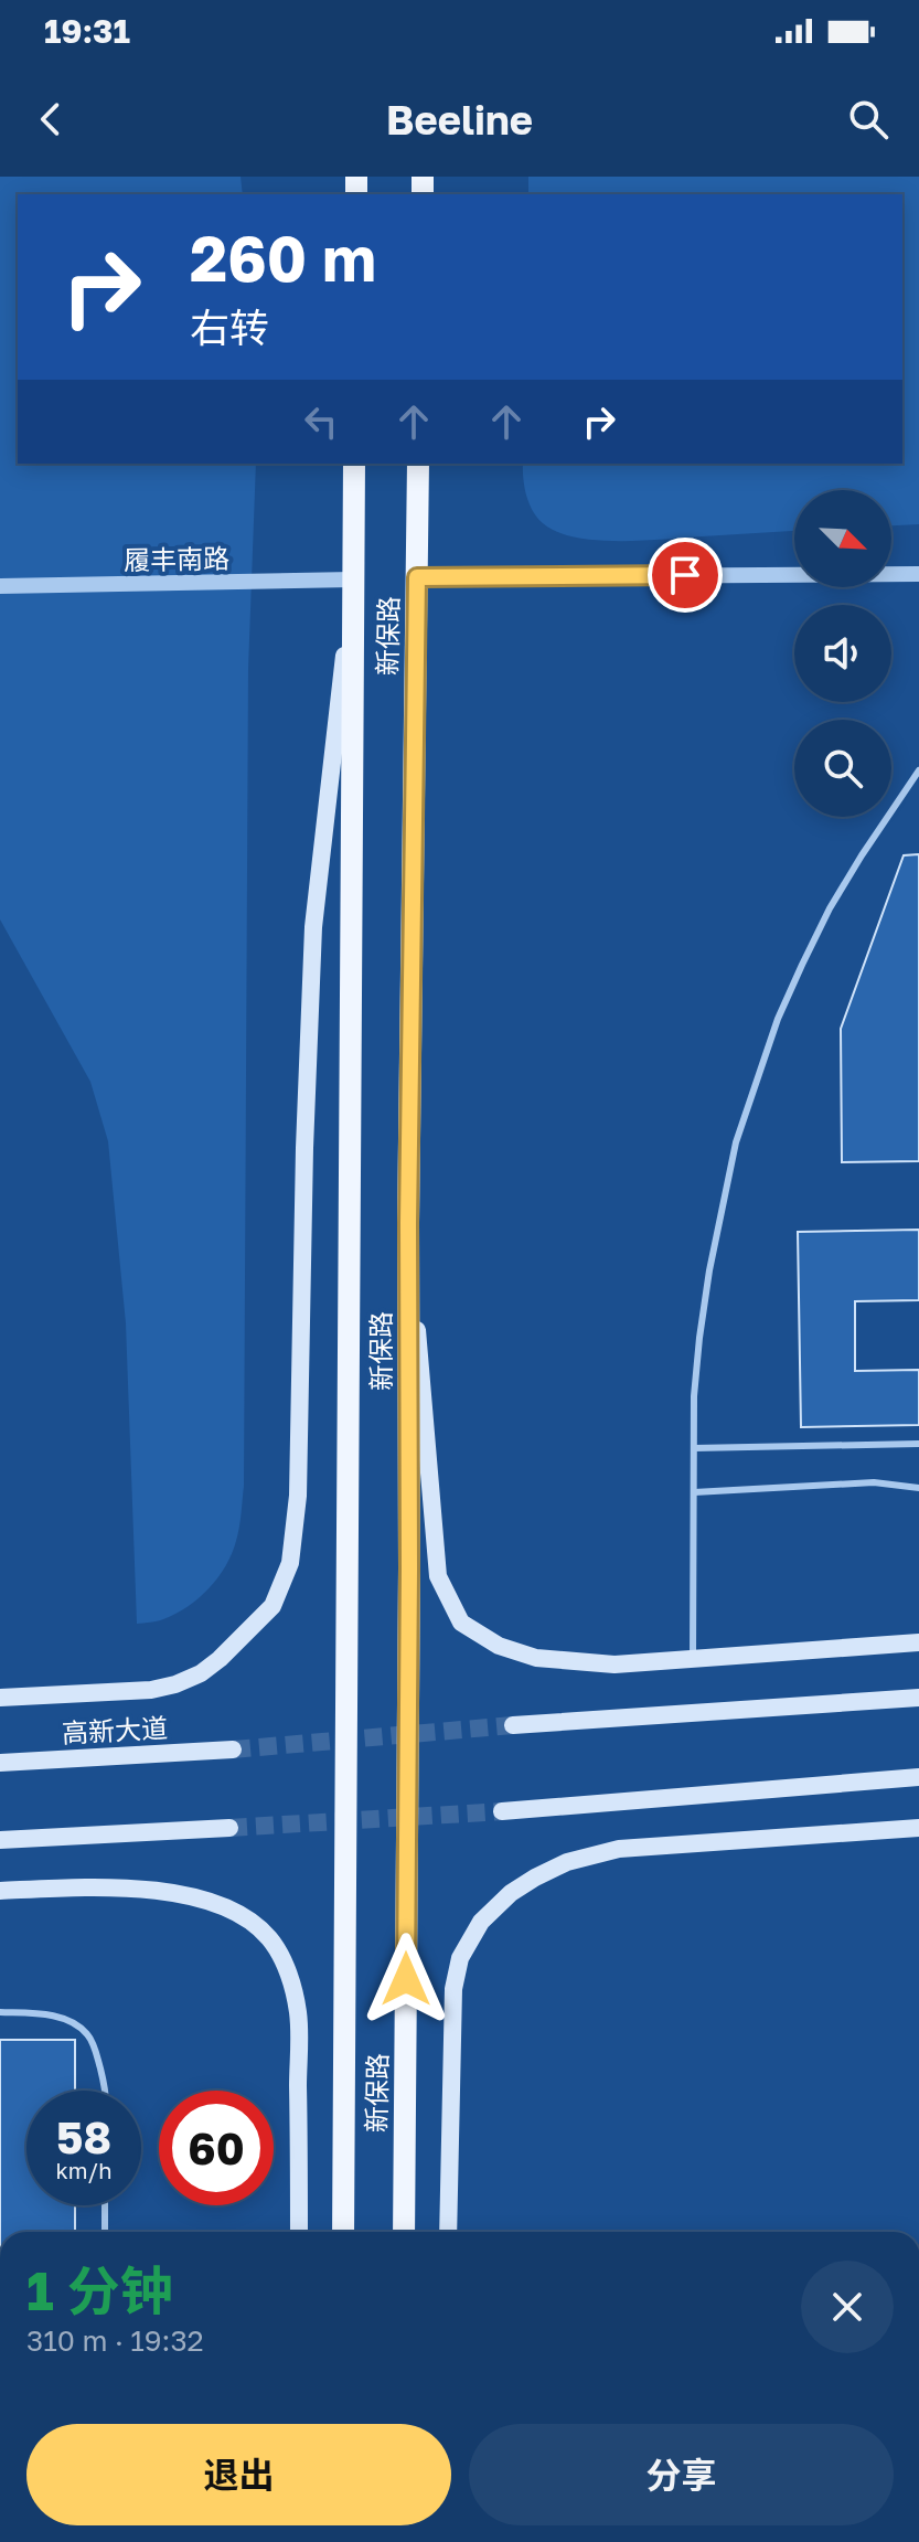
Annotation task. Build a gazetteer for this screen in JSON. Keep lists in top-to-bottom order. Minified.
{"streets":{"main road":["新保路","高新大道"],"street":["履丰南路"]},"crossings":[["履丰南路","新保路"]],"north":"bottom right","page":{"status":"19:31","header":"Beeline","turn":["260 m","右转"],"speed":"58 km/h","limit":"60","heading":["1 分钟","310 m · 19:32"],"buttons":["退出","分享"]}}
